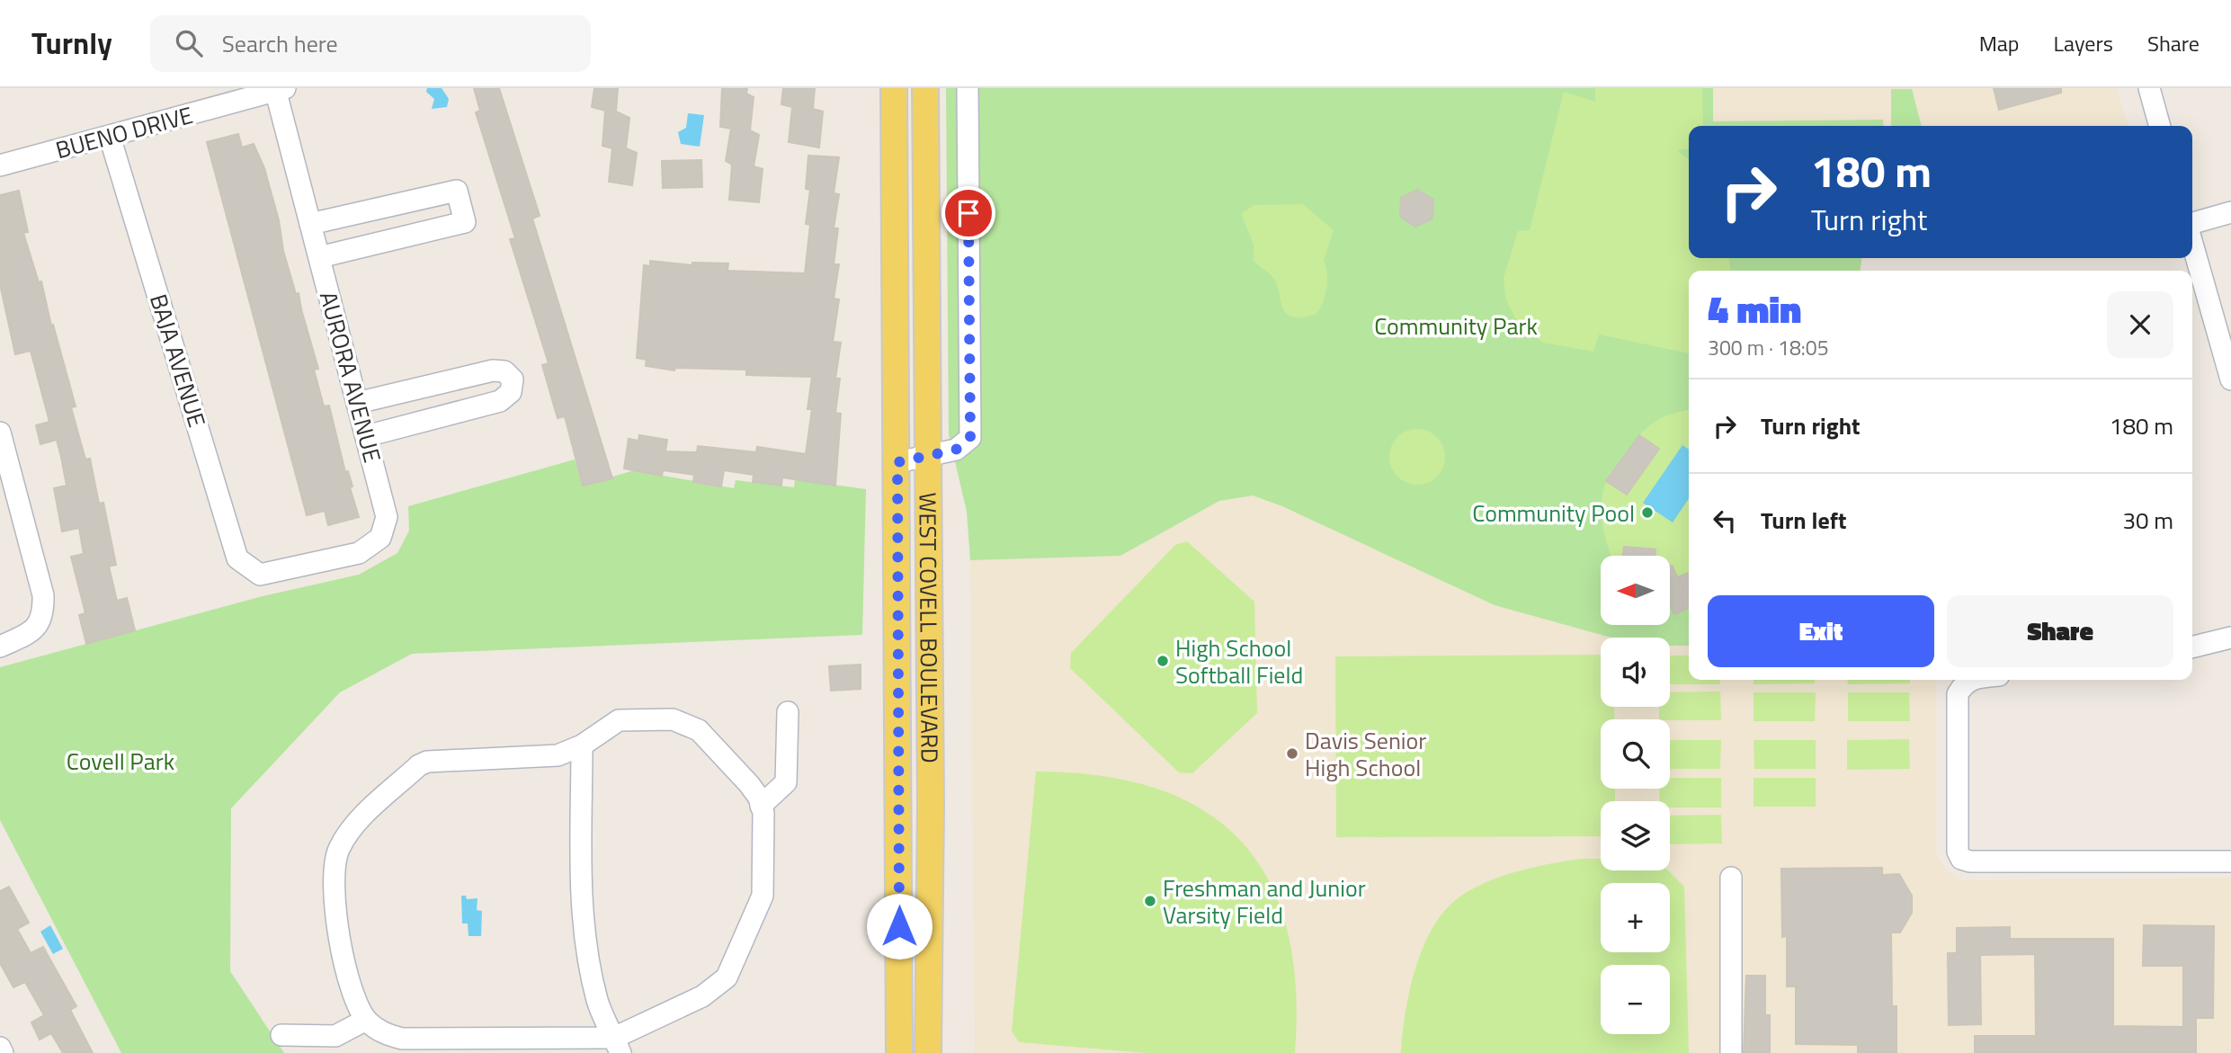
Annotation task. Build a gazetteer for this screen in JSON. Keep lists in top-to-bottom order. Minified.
{"streets":{"main road":["WEST COVELL BOULEVARD"],"street":["BUENO DRIVE","BAJA AVENUE","AURORA AVENUE"]},"crossings":[["BUENO DRIVE","BAJA AVENUE"],["BUENO DRIVE","AURORA AVENUE"],["BAJA AVENUE","AURORA AVENUE"]],"parks":["Community Park","Covell Park"],"places":["Community Pool","High School Softball Field","Davis Senior High School","Freshman and Junior Varsity Field"],"north":"left","page":{"header":"Turnly","search":"Search here","nav":["Map","Layers","Share"],"turn":["180 m","Turn right"],"heading":["4 min","300 m · 18:05"],"list":[{"name":"Turn right","value":"180 m"},{"name":"Turn left","value":"30 m"}],"map_buttons":["+","−"],"buttons":["Exit","Share"]}}
